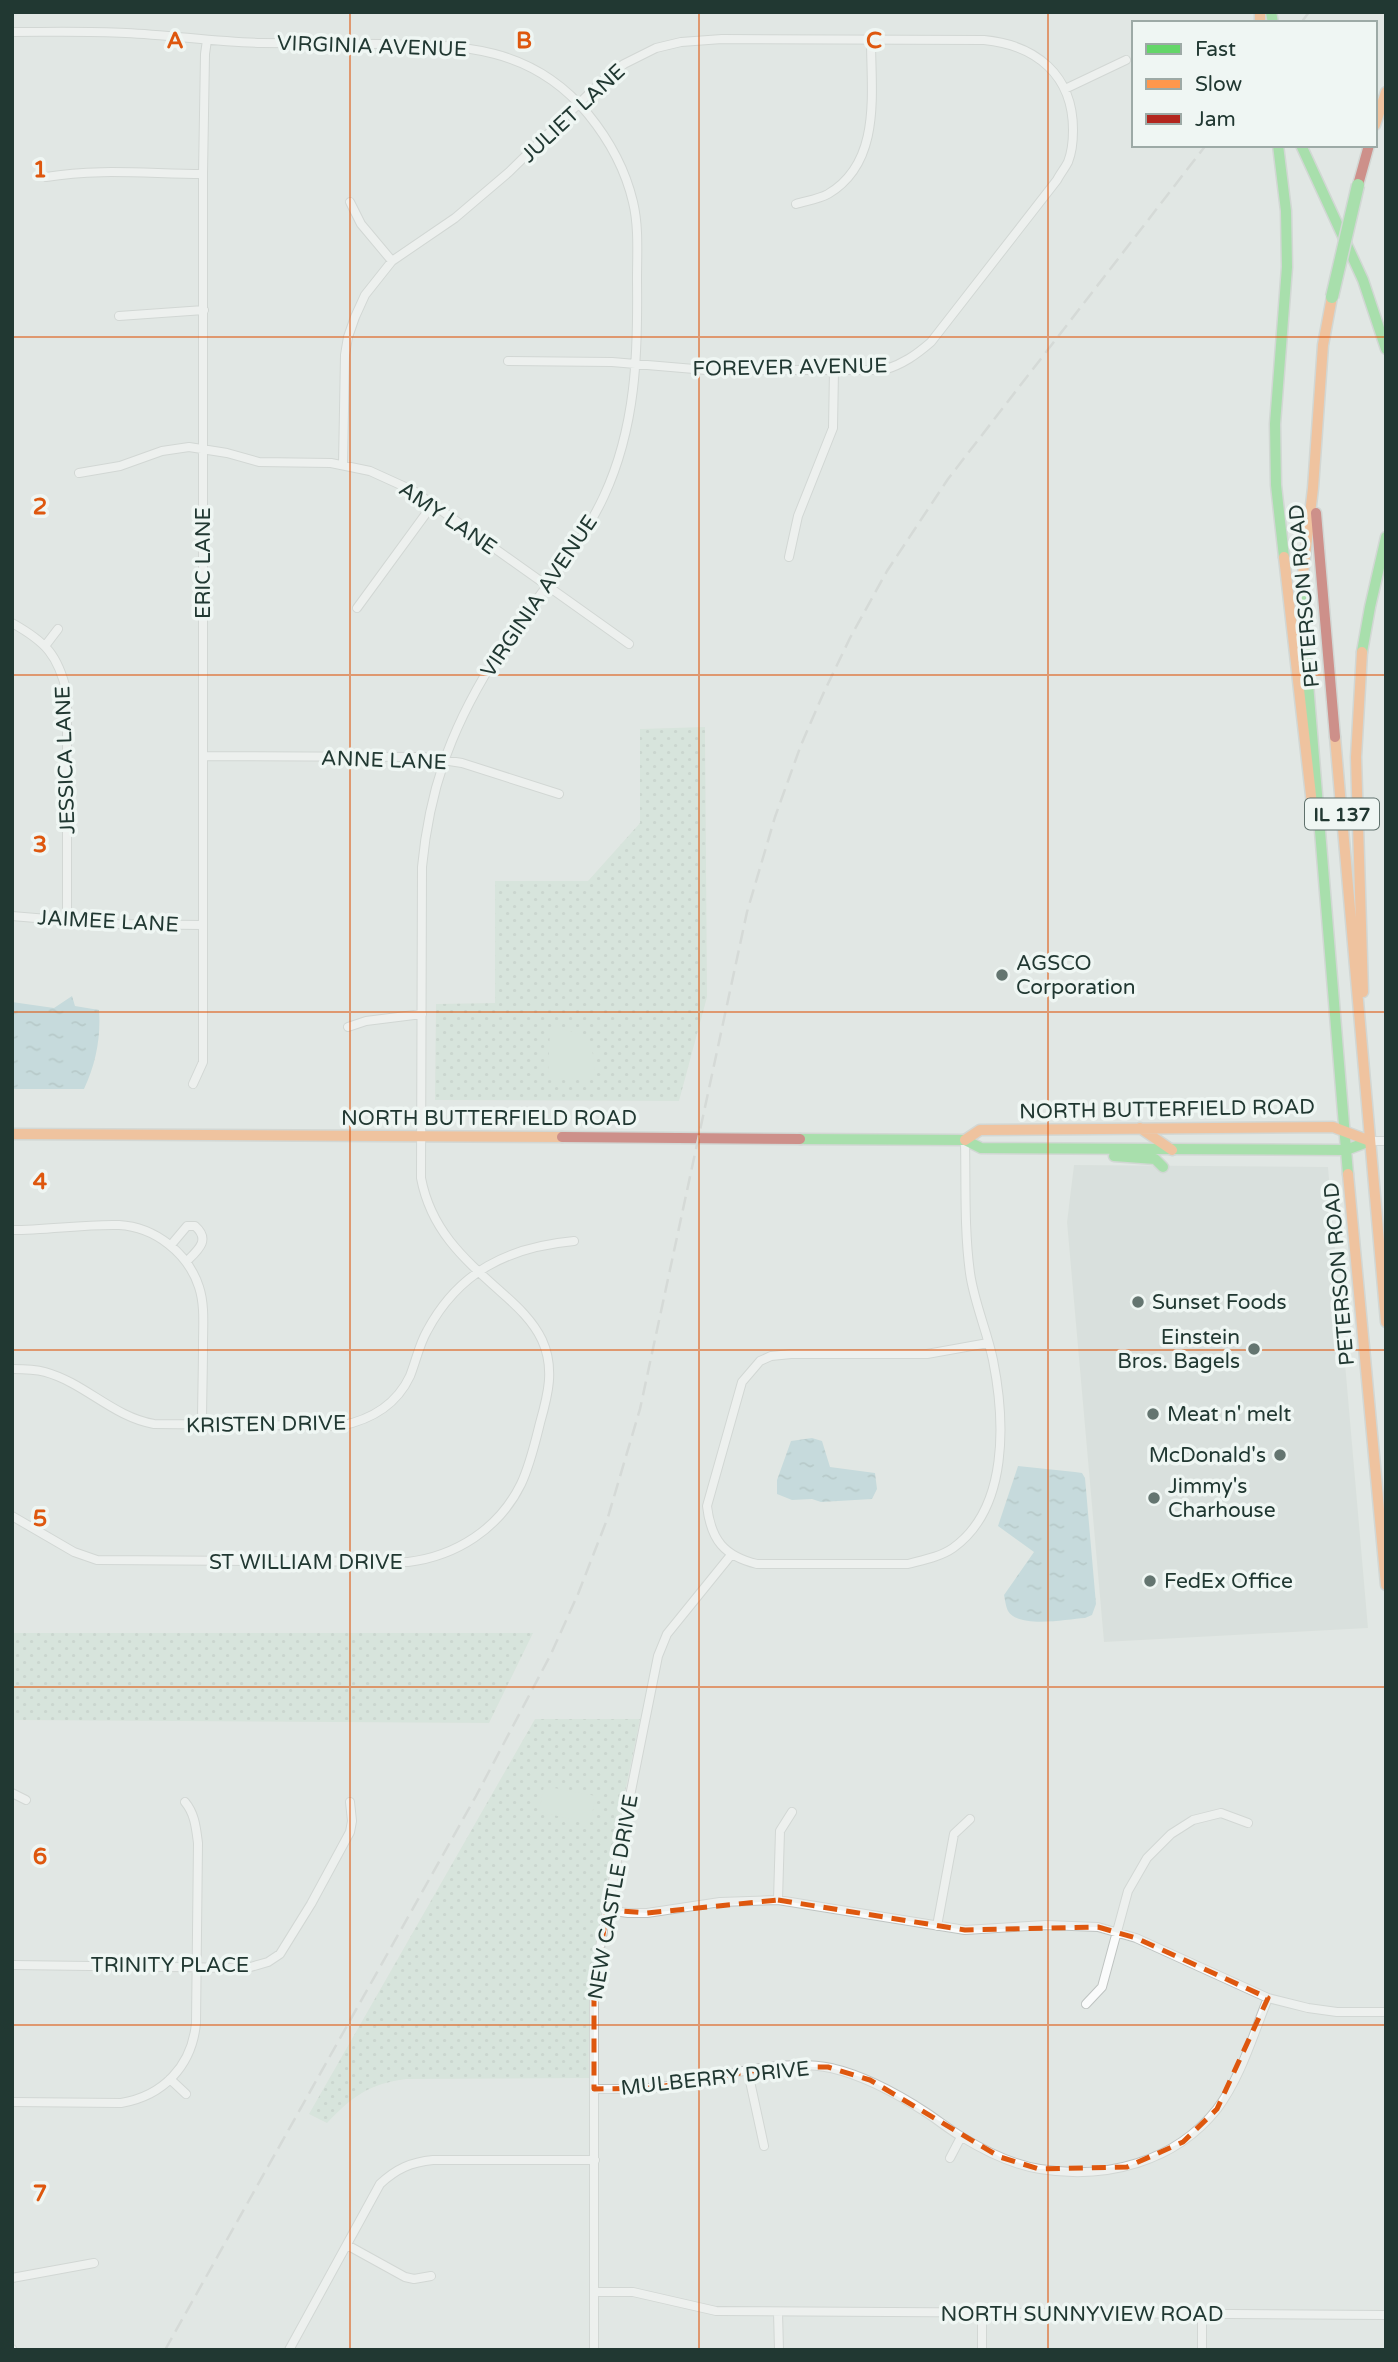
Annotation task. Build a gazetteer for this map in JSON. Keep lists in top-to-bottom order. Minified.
{"streets":{"main road":["PETERSON ROAD","IL 137","NORTH BUTTERFIELD ROAD"],"street":["VIRGINIA AVENUE","JULIET LANE","FOREVER AVENUE","AMY LANE","ERIC LANE","JESSICA LANE","ANNE LANE","JAIMEE LANE","KRISTEN DRIVE","ST WILLIAM DRIVE","NEW CASTLE DRIVE","TRINITY PLACE","MULBERRY DRIVE","NORTH SUNNYVIEW ROAD"]},"crossings":[["VIRGINIA AVENUE","JULIET LANE"],["VIRGINIA AVENUE","FOREVER AVENUE"],["VIRGINIA AVENUE","AMY LANE"],["VIRGINIA AVENUE","ERIC LANE"],["VIRGINIA AVENUE","ANNE LANE"],["VIRGINIA AVENUE","NORTH BUTTERFIELD ROAD"],["VIRGINIA AVENUE","ST WILLIAM DRIVE"],["JULIET LANE","FOREVER AVENUE"],["JULIET LANE","AMY LANE"],["AMY LANE","ERIC LANE"],["ERIC LANE","ANNE LANE"],["ERIC LANE","JAIMEE LANE"],["PETERSON ROAD","IL 137"],["PETERSON ROAD","NORTH BUTTERFIELD ROAD"],["JESSICA LANE","JAIMEE LANE"],["NORTH BUTTERFIELD ROAD","ST WILLIAM DRIVE"],["KRISTEN DRIVE","ST WILLIAM DRIVE"],["NEW CASTLE DRIVE","MULBERRY DRIVE"],["NEW CASTLE DRIVE","NORTH SUNNYVIEW ROAD"]],"places":["AGSCO Corporation","Sunset Foods","Einstein Bros. Bagels","Meat n' melt","McDonald's","Jimmy's Charhouse","FedEx Office"],"legend":["Fast","Slow","Jam"],"grid":{"columns":["A","B","C"],"rows":["1","2","3","4","5","6","7"]}}
